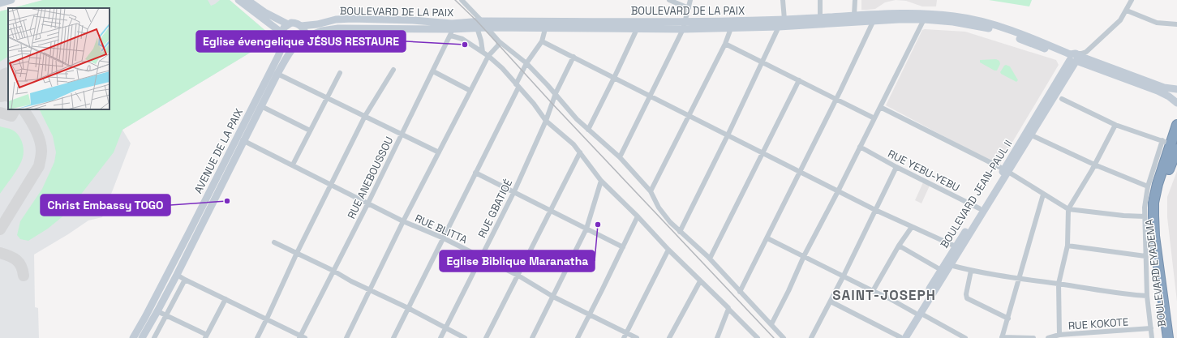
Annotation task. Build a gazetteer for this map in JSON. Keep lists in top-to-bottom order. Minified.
{"streets":{"highway":["BOULEVARD EYADEMA"],"main road":["BOULEVARD DE LA PAIX","AVENUE DE LA PAIX","BOULEVARD JEAN-PAUL II"],"street":["RUE YEBU-YEBU","RUE ANEBOUSSOU","RUE GBATIOÉ","RUE BLITTA","RUE KOKOTE"]},"crossings":[["BOULEVARD DE LA PAIX","AVENUE DE LA PAIX"],["BOULEVARD DE LA PAIX","RUE ANEBOUSSOU"],["BOULEVARD DE LA PAIX","BOULEVARD JEAN-PAUL II"],["AVENUE DE LA PAIX","RUE BLITTA"],["RUE YEBU-YEBU","BOULEVARD JEAN-PAUL II"],["RUE ANEBOUSSOU","RUE BLITTA"],["RUE GBATIOÉ","RUE BLITTA"]],"districts":["SAINT-JOSEPH"],"places":["Eglise évengelique JÉSUS RESTAURE","Christ Embassy TOGO","Eglise Biblique Maranatha"]}
